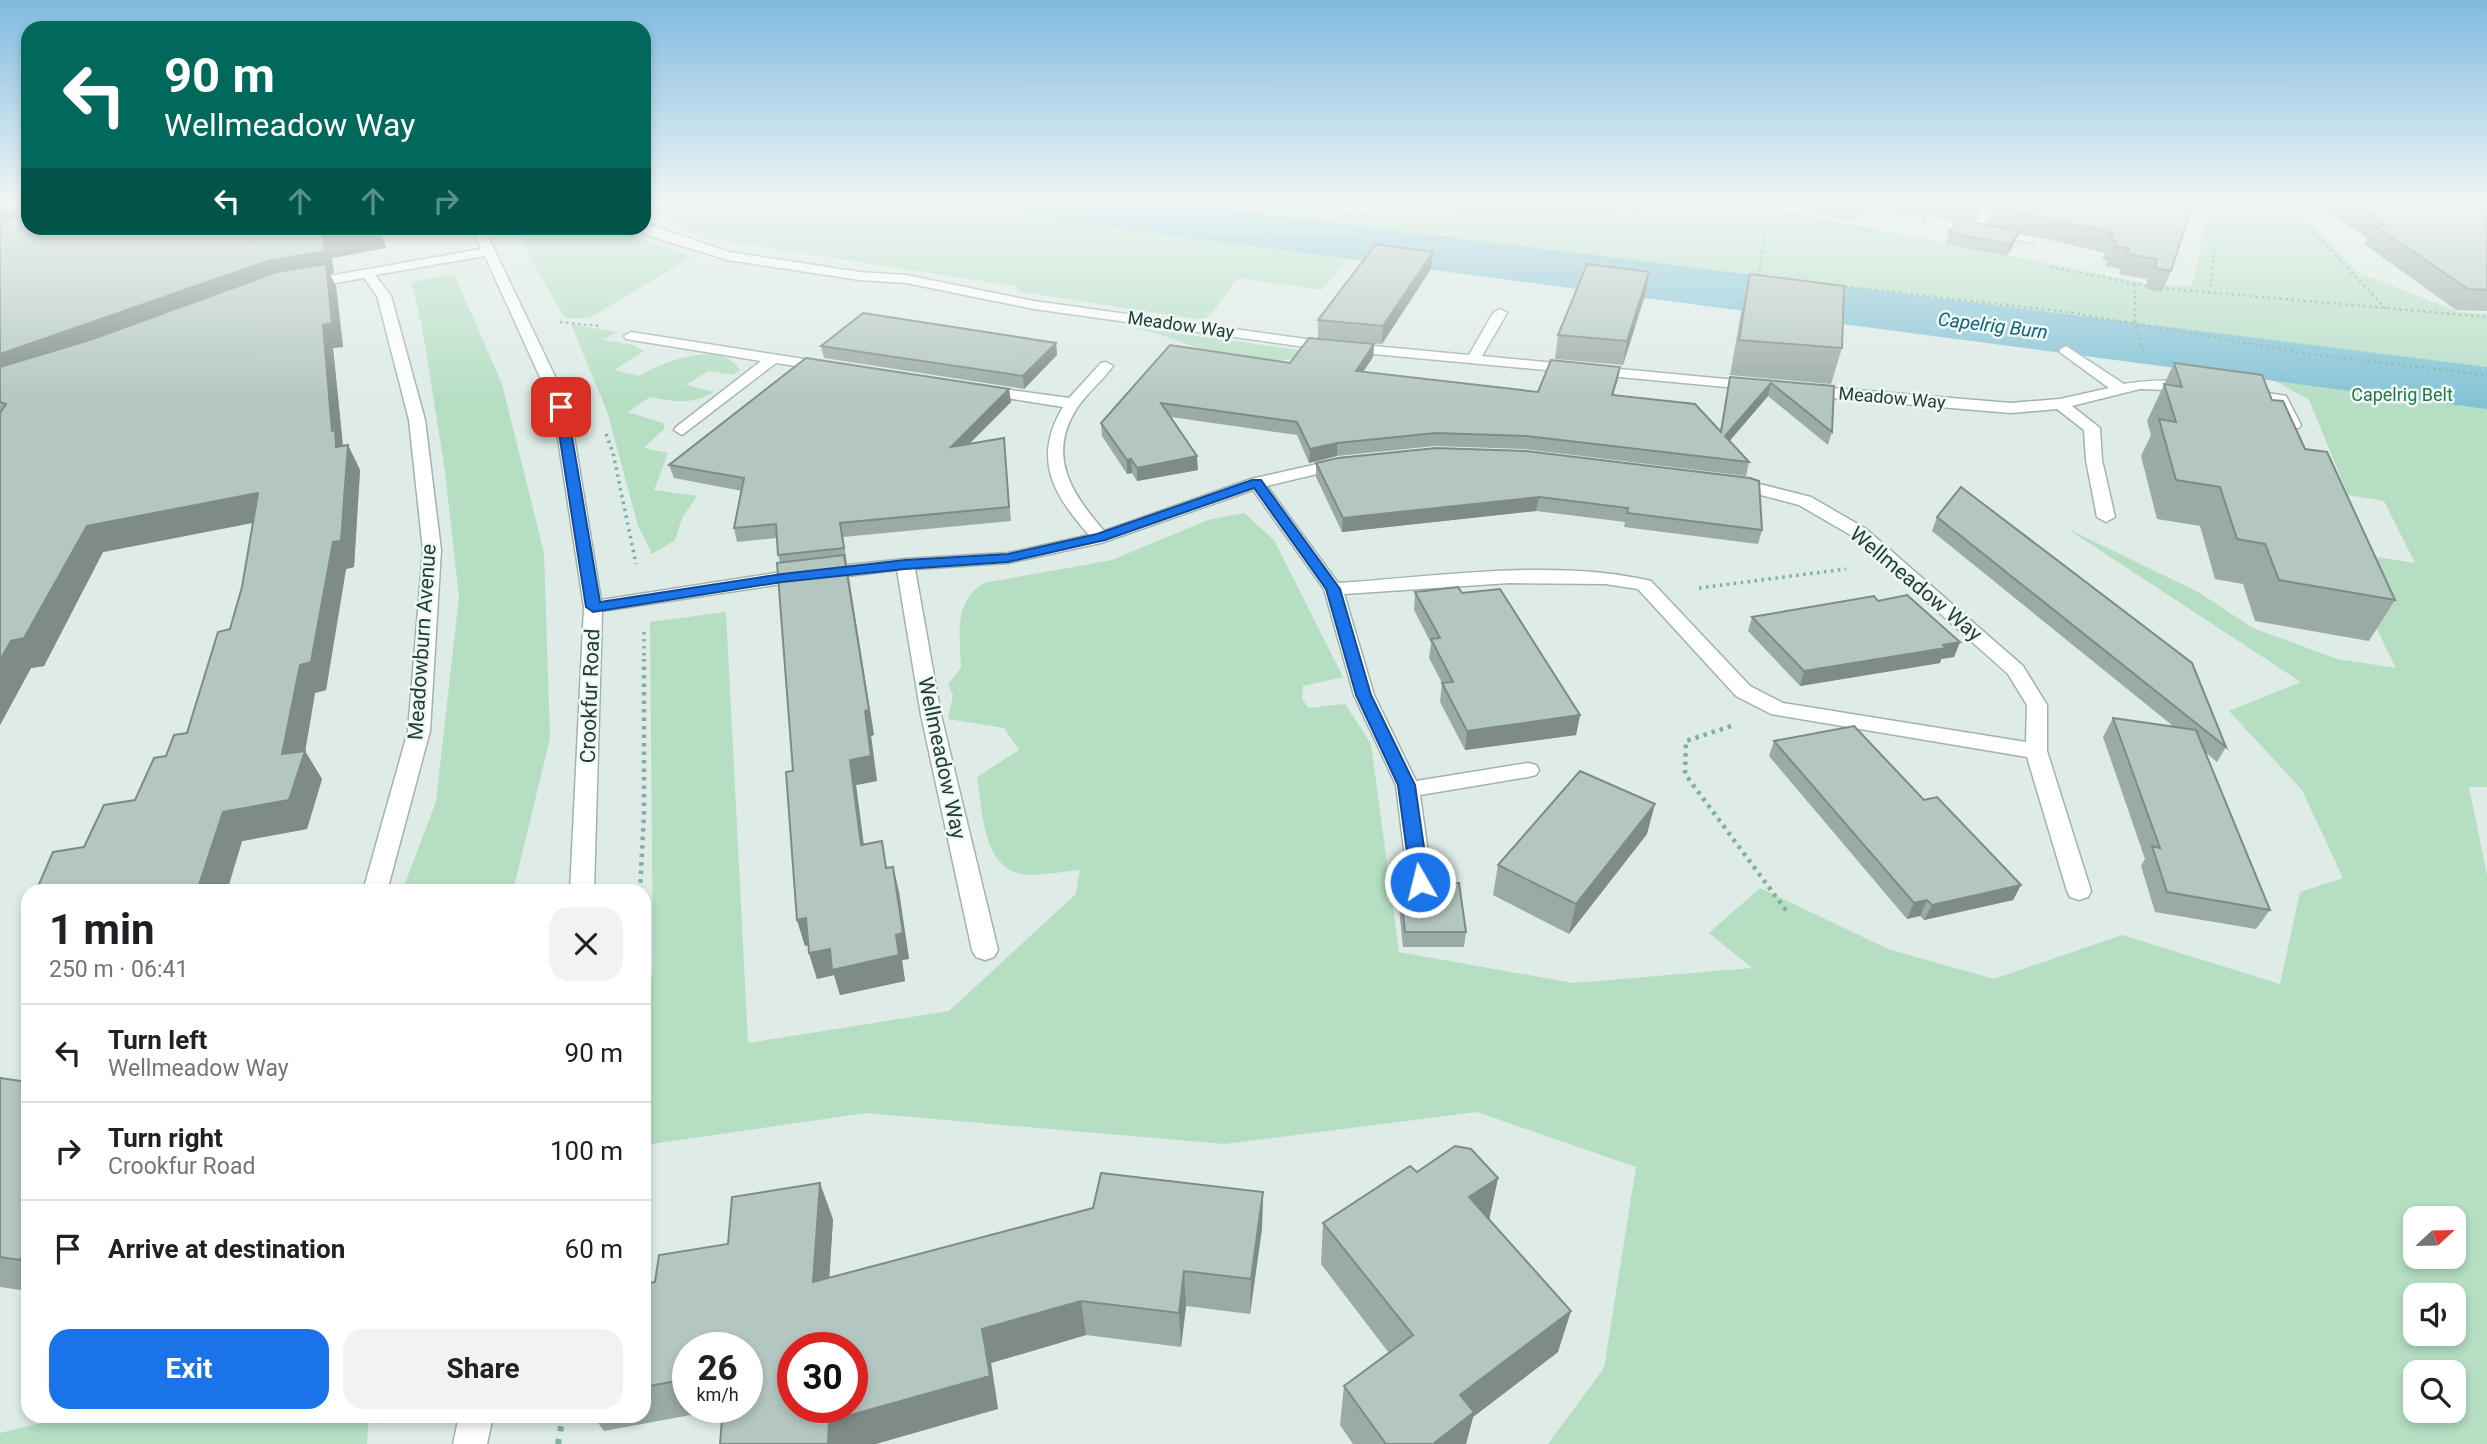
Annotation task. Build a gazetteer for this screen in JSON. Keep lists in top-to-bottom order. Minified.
{"streets":{"street":["Meadow Way","Wellmeadow Way","Meadowburn Avenue","Crookfur Road"]},"water":["Capelrig Burn"],"parks":["Capelrig Belt"],"north":"right","page":{"turn":["90 m","Wellmeadow Way"],"heading":["1 min","250 m · 06:41"],"list":[{"name":"Turn left","note":"Wellmeadow Way","value":"90 m"},{"name":"Turn right","note":"Crookfur Road","value":"100 m"},{"name":"Arrive at destination","value":"60 m"}],"buttons":["Exit","Share"],"speed":"26 km/h","limit":"30"}}
